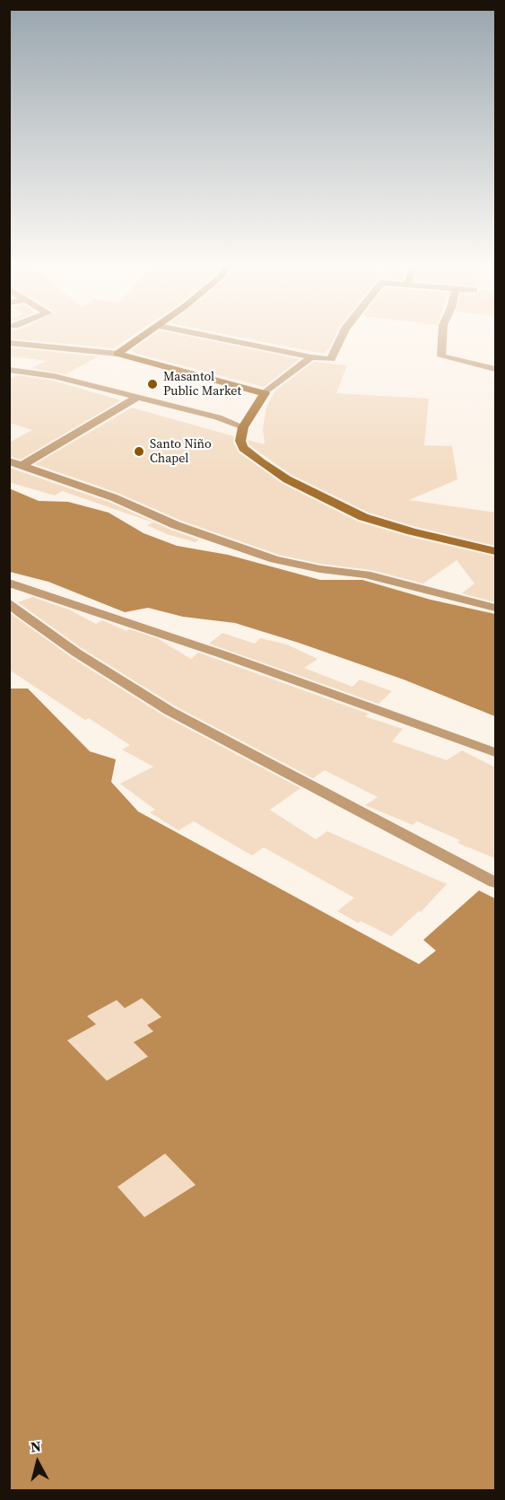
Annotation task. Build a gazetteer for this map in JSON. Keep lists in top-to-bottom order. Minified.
{"places":["Masantol Public Market","Santo Niño Chapel"],"north":"top"}
